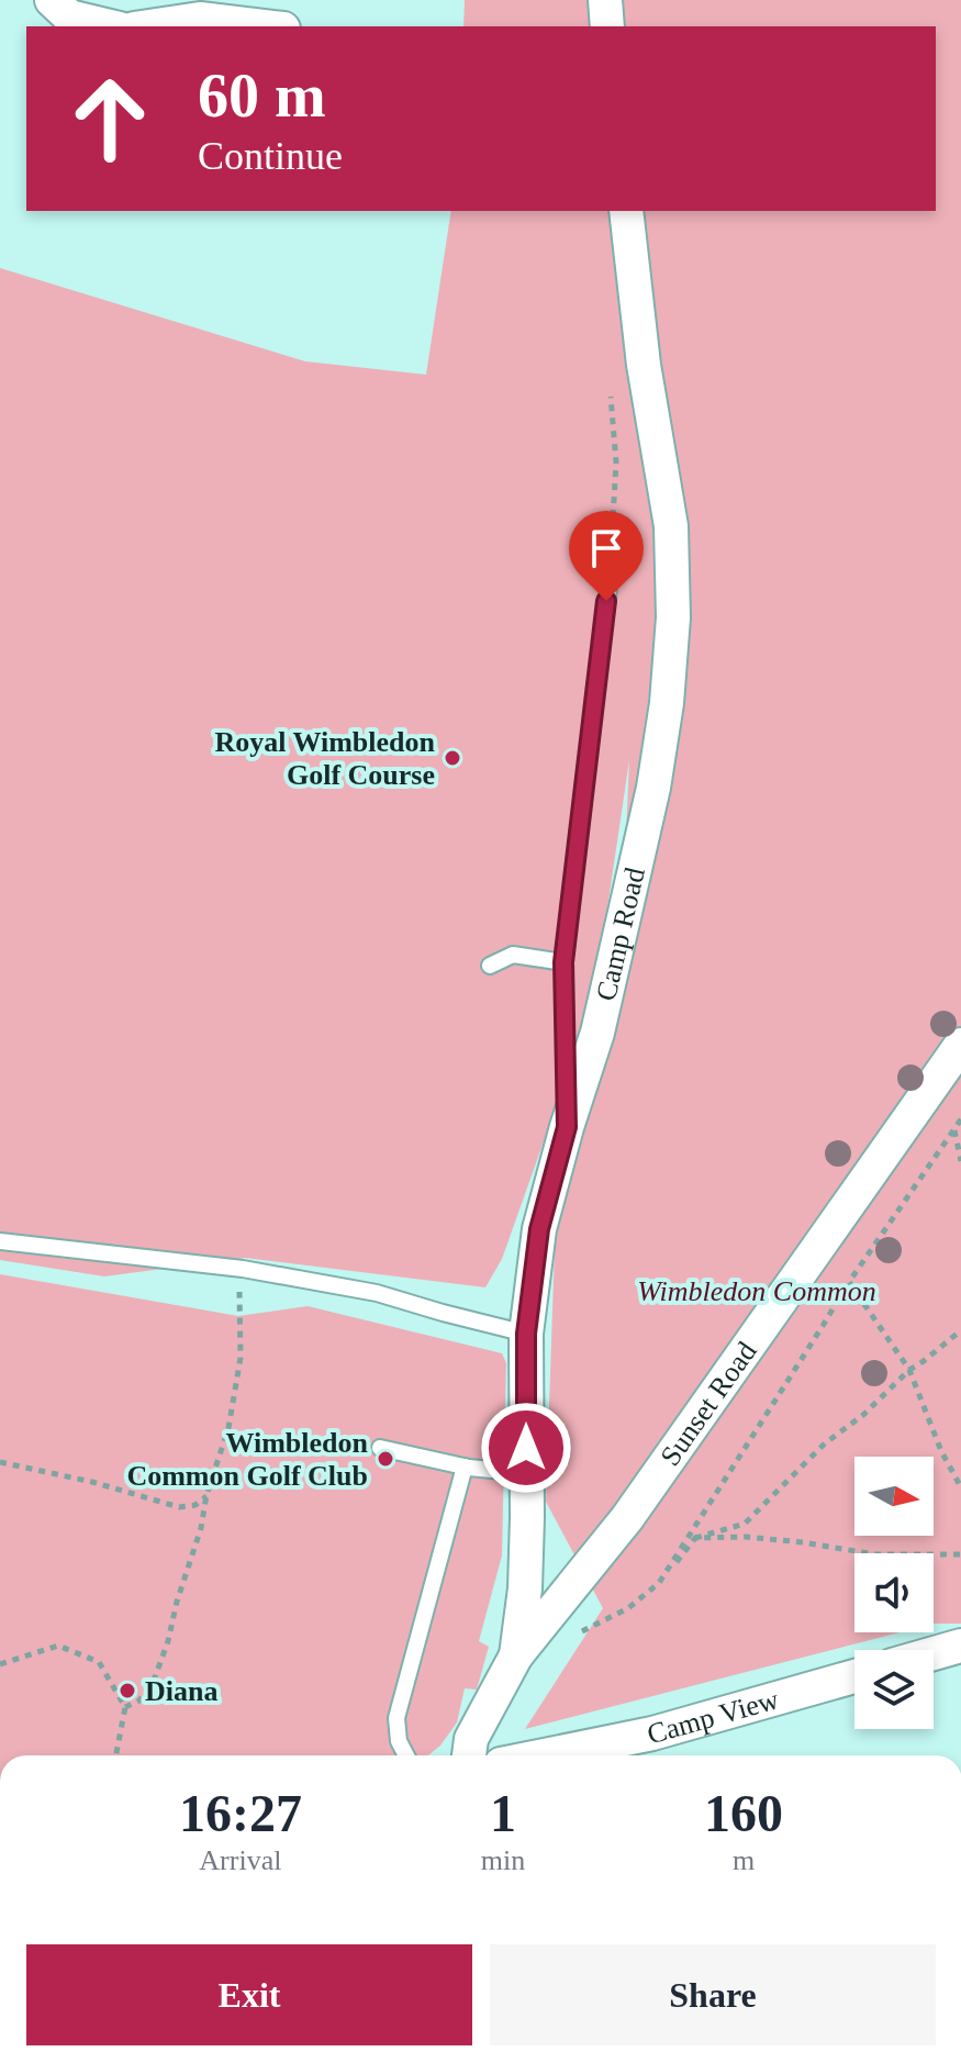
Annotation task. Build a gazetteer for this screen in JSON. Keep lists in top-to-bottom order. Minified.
{"streets":{"street":["Camp Road","Sunset Road","Camp View"]},"crossings":[["Camp Road","Sunset Road"]],"parks":["Wimbledon Common"],"places":["Royal Wimbledon Golf Course","Wimbledon Common Golf Club","Diana"],"north":"right","page":{"turn":["60 m","Continue"],"eta":["16:27","Arrival","1","min","160","m"],"buttons":["Exit","Share"]}}
